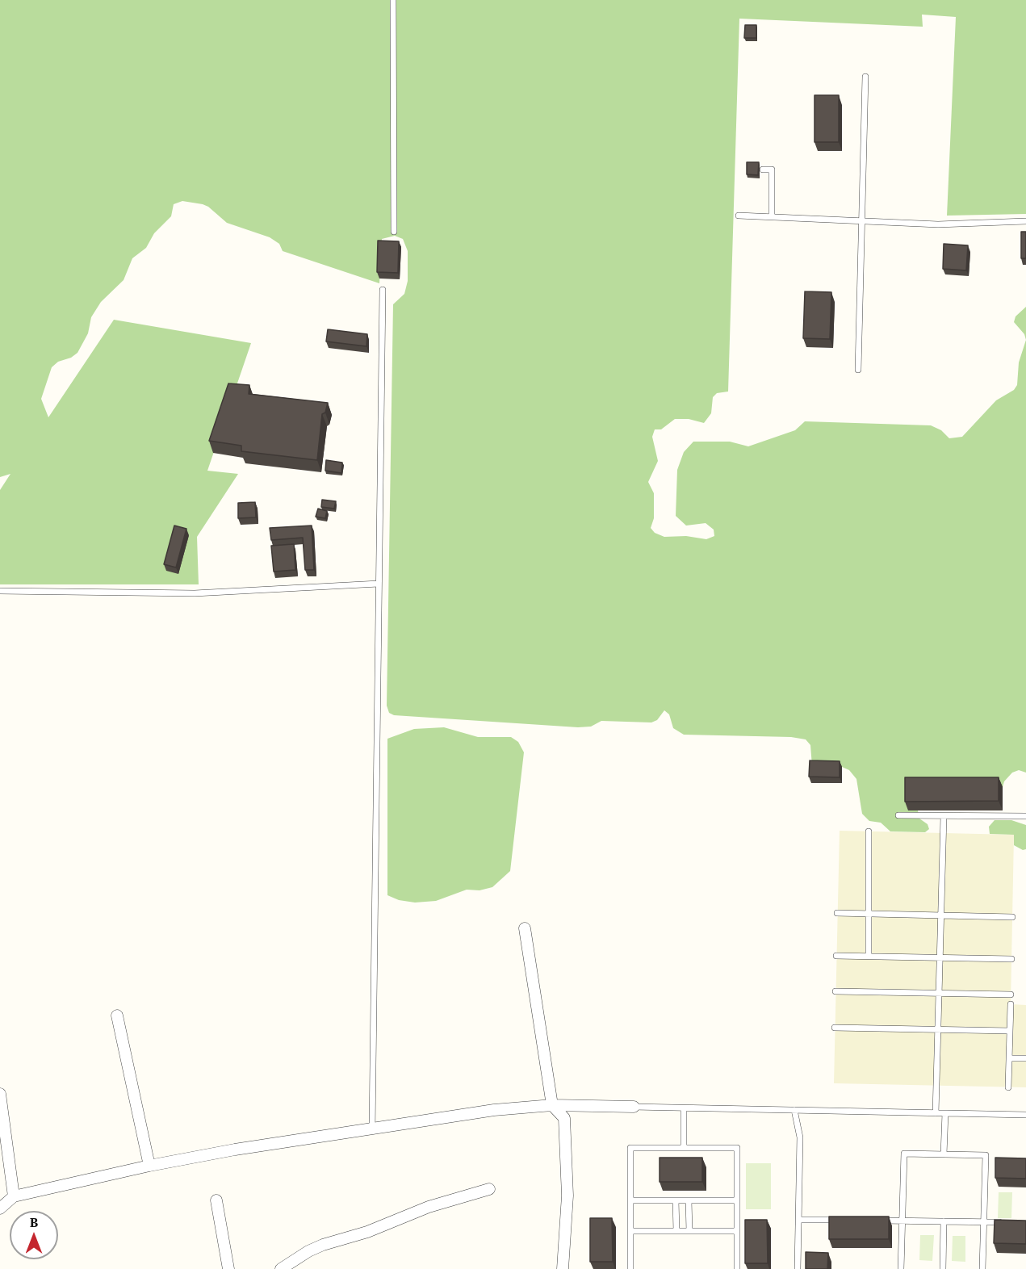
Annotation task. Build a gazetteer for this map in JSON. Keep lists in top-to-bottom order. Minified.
{"north":"top"}
